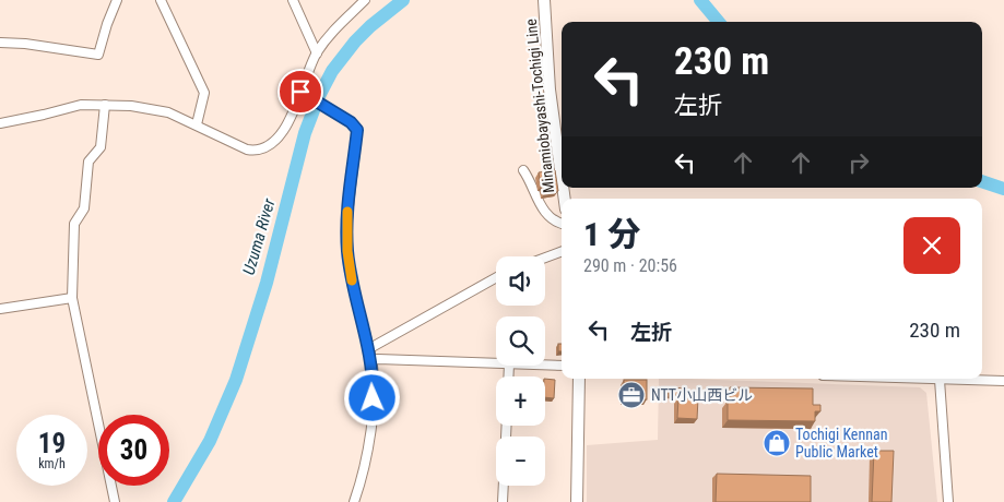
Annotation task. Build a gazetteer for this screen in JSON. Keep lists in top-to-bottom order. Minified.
{"streets":{"main road":["Minamiobayashi-Tochigi Line"]},"water":["Uzuma River"],"places":{"office":["NTT小山西ビル"],"shop":["Tochigi Kennan Public Market"]},"page":{"turn":["230 m","左折"],"heading":["1 分","290 m · 20:56"],"map_buttons":["+","−"],"list":[{"name":"左折","value":"230 m"}],"speed":"19 km/h","limit":"30"}}
